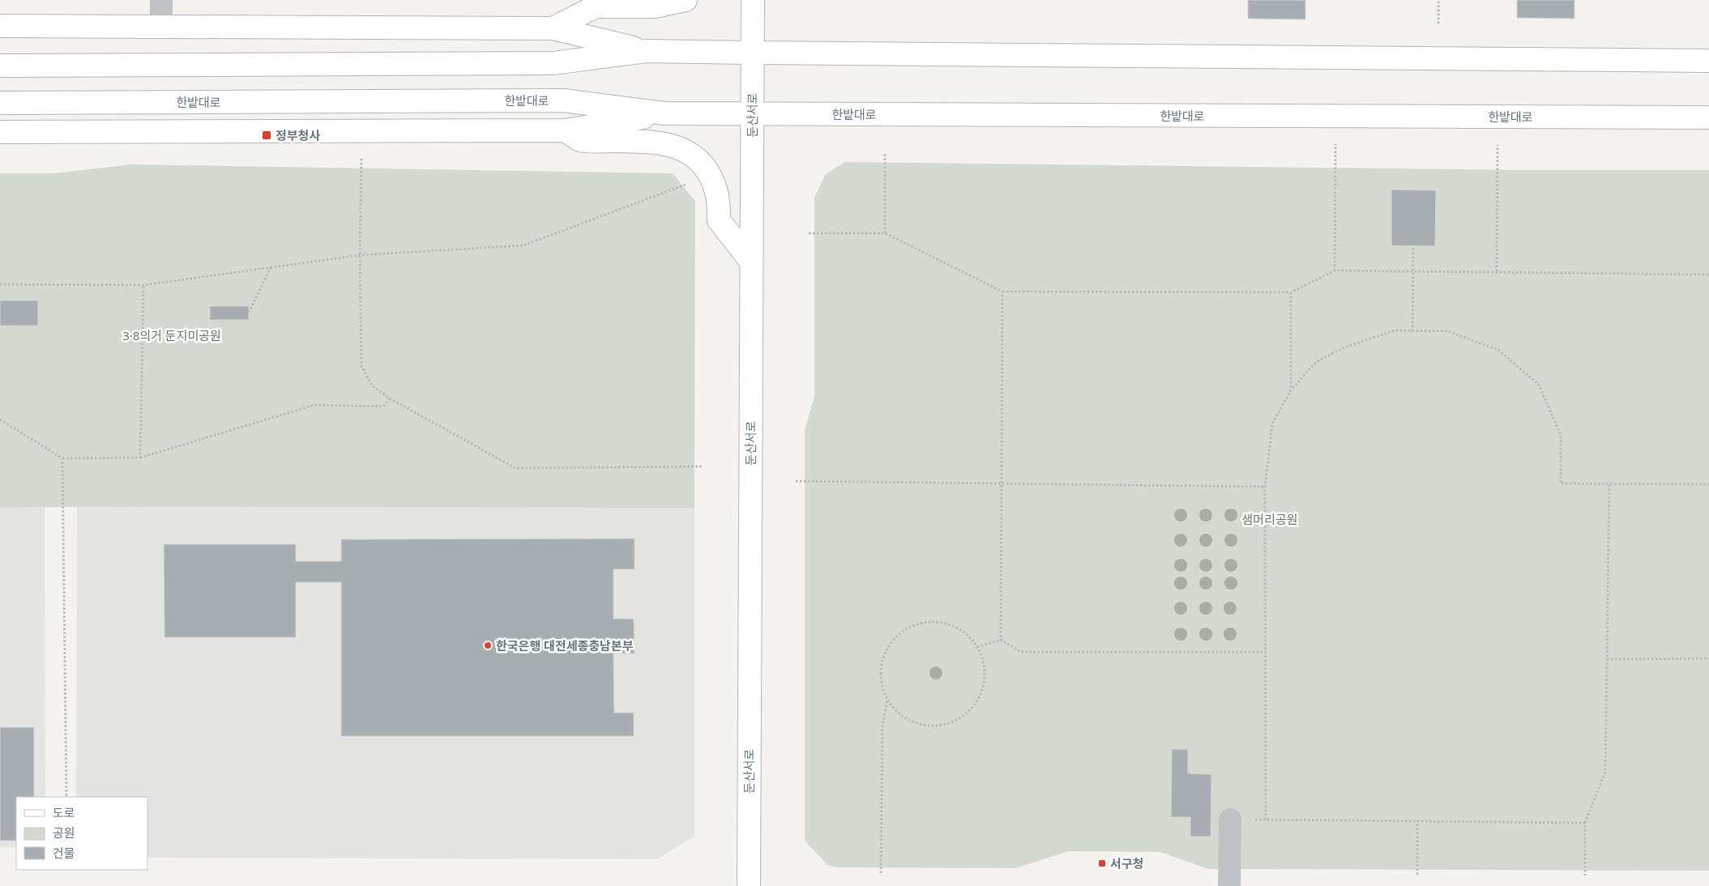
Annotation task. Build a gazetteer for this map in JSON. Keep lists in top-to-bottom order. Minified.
{"streets":{"main road":["한밭대로","둔산서로"]},"crossings":[["한밭대로","둔산서로"]],"parks":["3·8의거 둔지미공원","샘머리공원"],"places":{"transit":["정부청사","서구청"],"other":["한국은행 대전세종충남본부"]},"legend":["도로","공원","건물"]}
